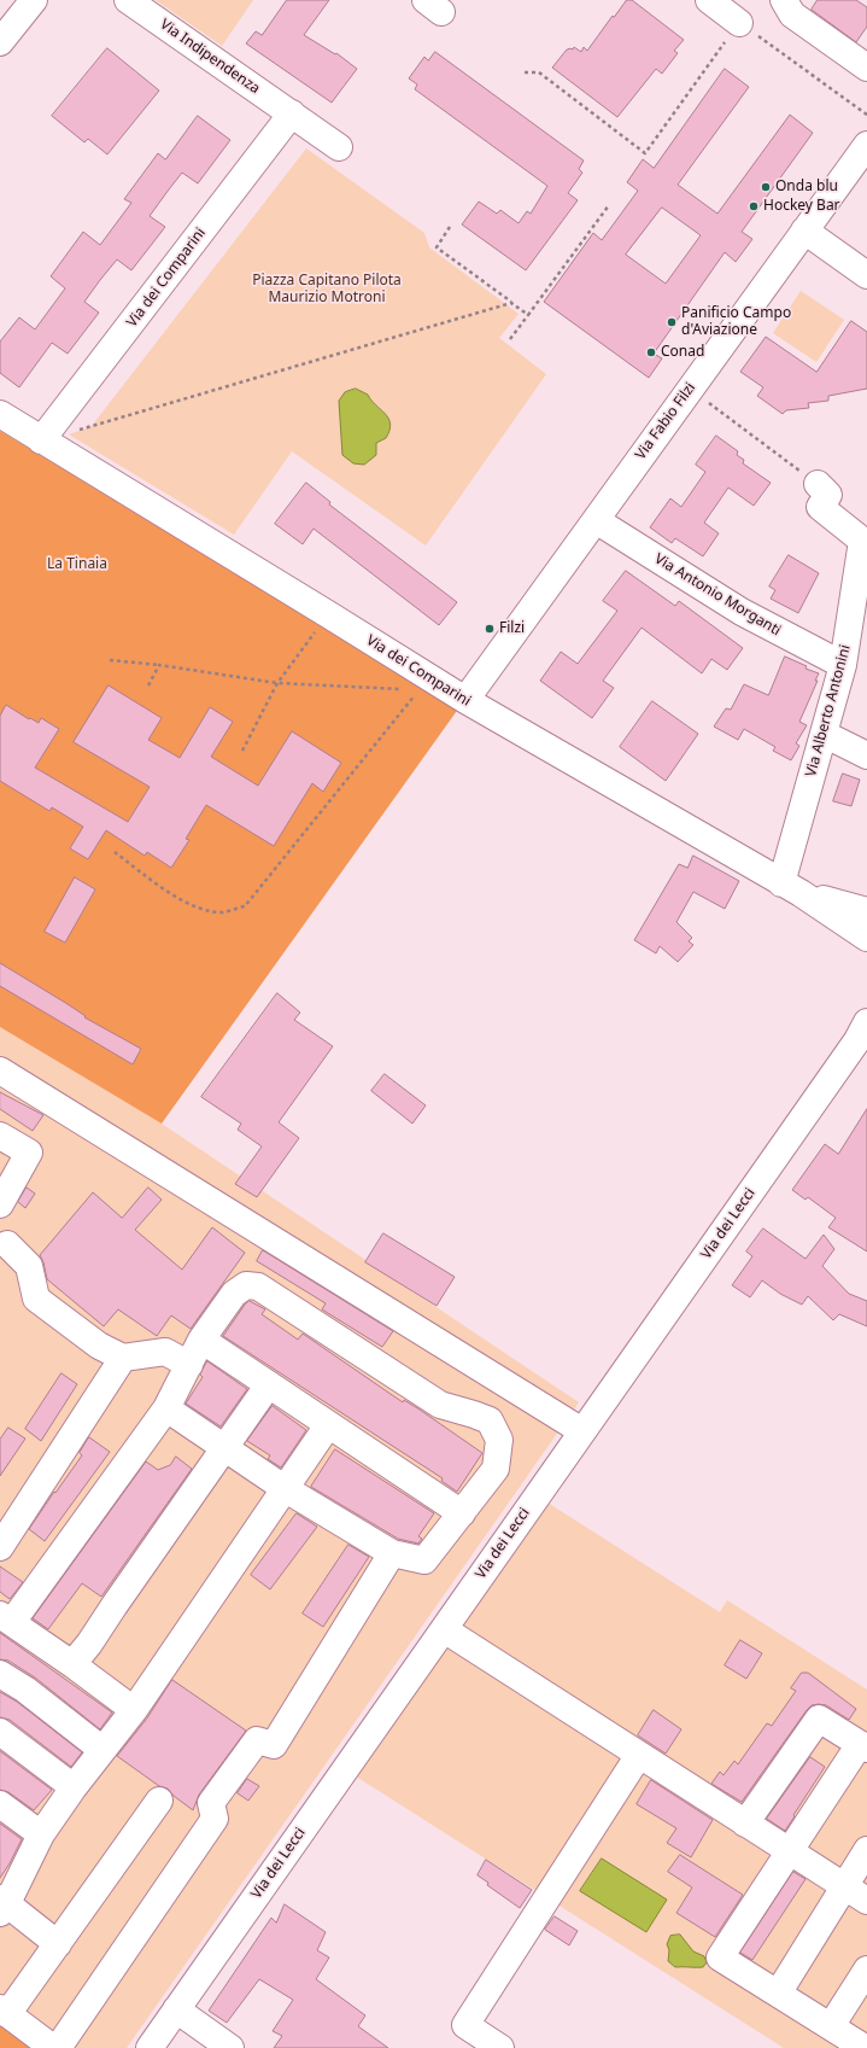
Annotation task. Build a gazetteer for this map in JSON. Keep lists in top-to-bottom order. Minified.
{"streets":{"street":["Via Indipendenza","Via dei Comparini","Via Fabio Filzi","Via Antonio Morganti","Via Alberto Antonini","Via dei Lecci"]},"crossings":[["Via Indipendenza","Via dei Comparini"],["Via dei Comparini","Via Fabio Filzi"],["Via dei Comparini","Via Alberto Antonini"],["Via Fabio Filzi","Via Antonio Morganti"],["Via Antonio Morganti","Via Alberto Antonini"]],"parks":["Piazza Capitano Pilota Maurizio Motroni","La Tinaia"],"places":["Onda blu","Hockey Bar","Panificio Campo d'Aviazione","Conad","Filzi"]}
